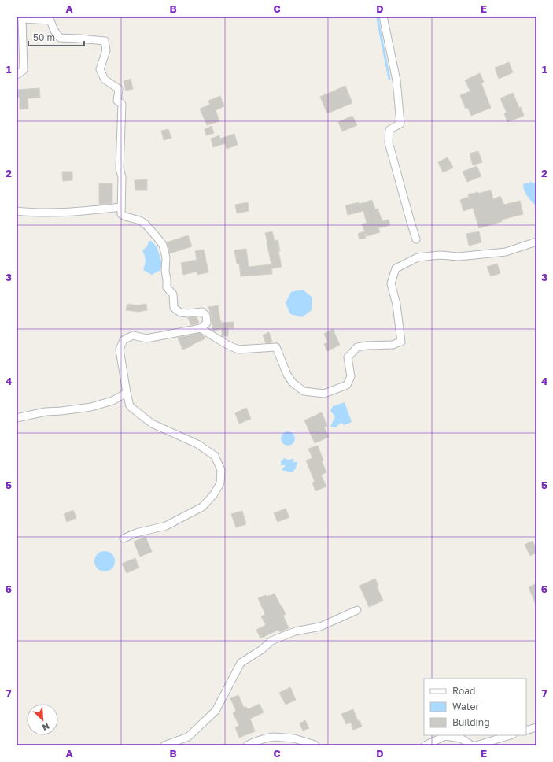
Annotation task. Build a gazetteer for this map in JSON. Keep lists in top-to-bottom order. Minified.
{"legend":["Road","Water","Building"],"scale_bar":"50 m","north":"bottom right","grid":{"columns":["A","B","C","D","E"],"rows":["1","2","3","4","5","6","7"]}}
